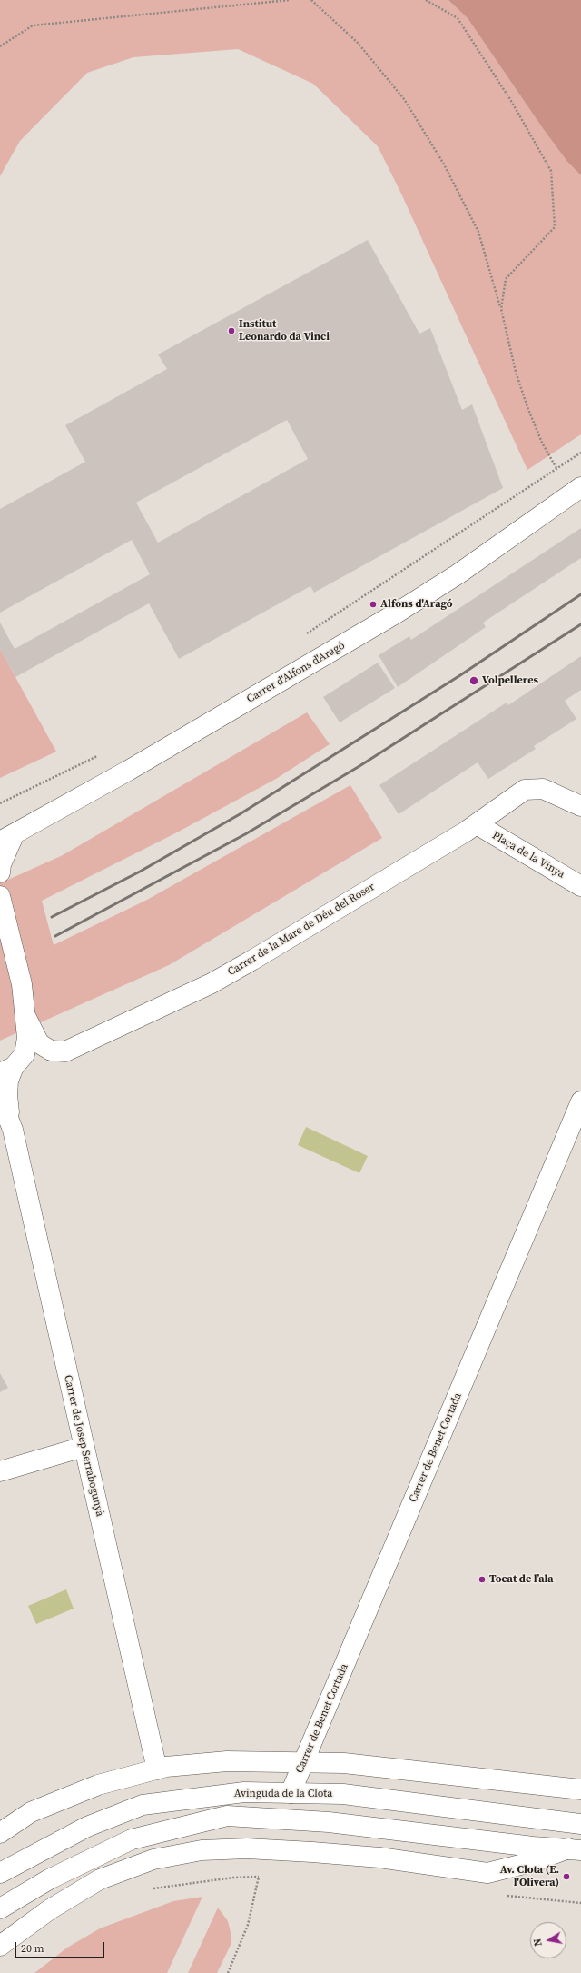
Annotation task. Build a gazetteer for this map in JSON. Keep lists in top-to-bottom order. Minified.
{"streets":{"street":["Carrer d'Alfons d'Aragó","Plaça de la Vinya","Carrer de la Mare de Déu del Roser","Carrer de Josep Serrabogunyà","Carrer de Benet Cortada","Avinguda de la Clota"]},"crossings":[["Plaça de la Vinya","Carrer de la Mare de Déu del Roser"],["Carrer de la Mare de Déu del Roser","Carrer de Josep Serrabogunyà"],["Carrer de Benet Cortada","Avinguda de la Clota"]],"places":["Institut Leonardo da Vinci","Alfons d'Aragó","Volpelleres","Tocat de l’ala","Av. Clota (E. l'Olivera)"],"scale_bar":"20 m","north":"left"}
